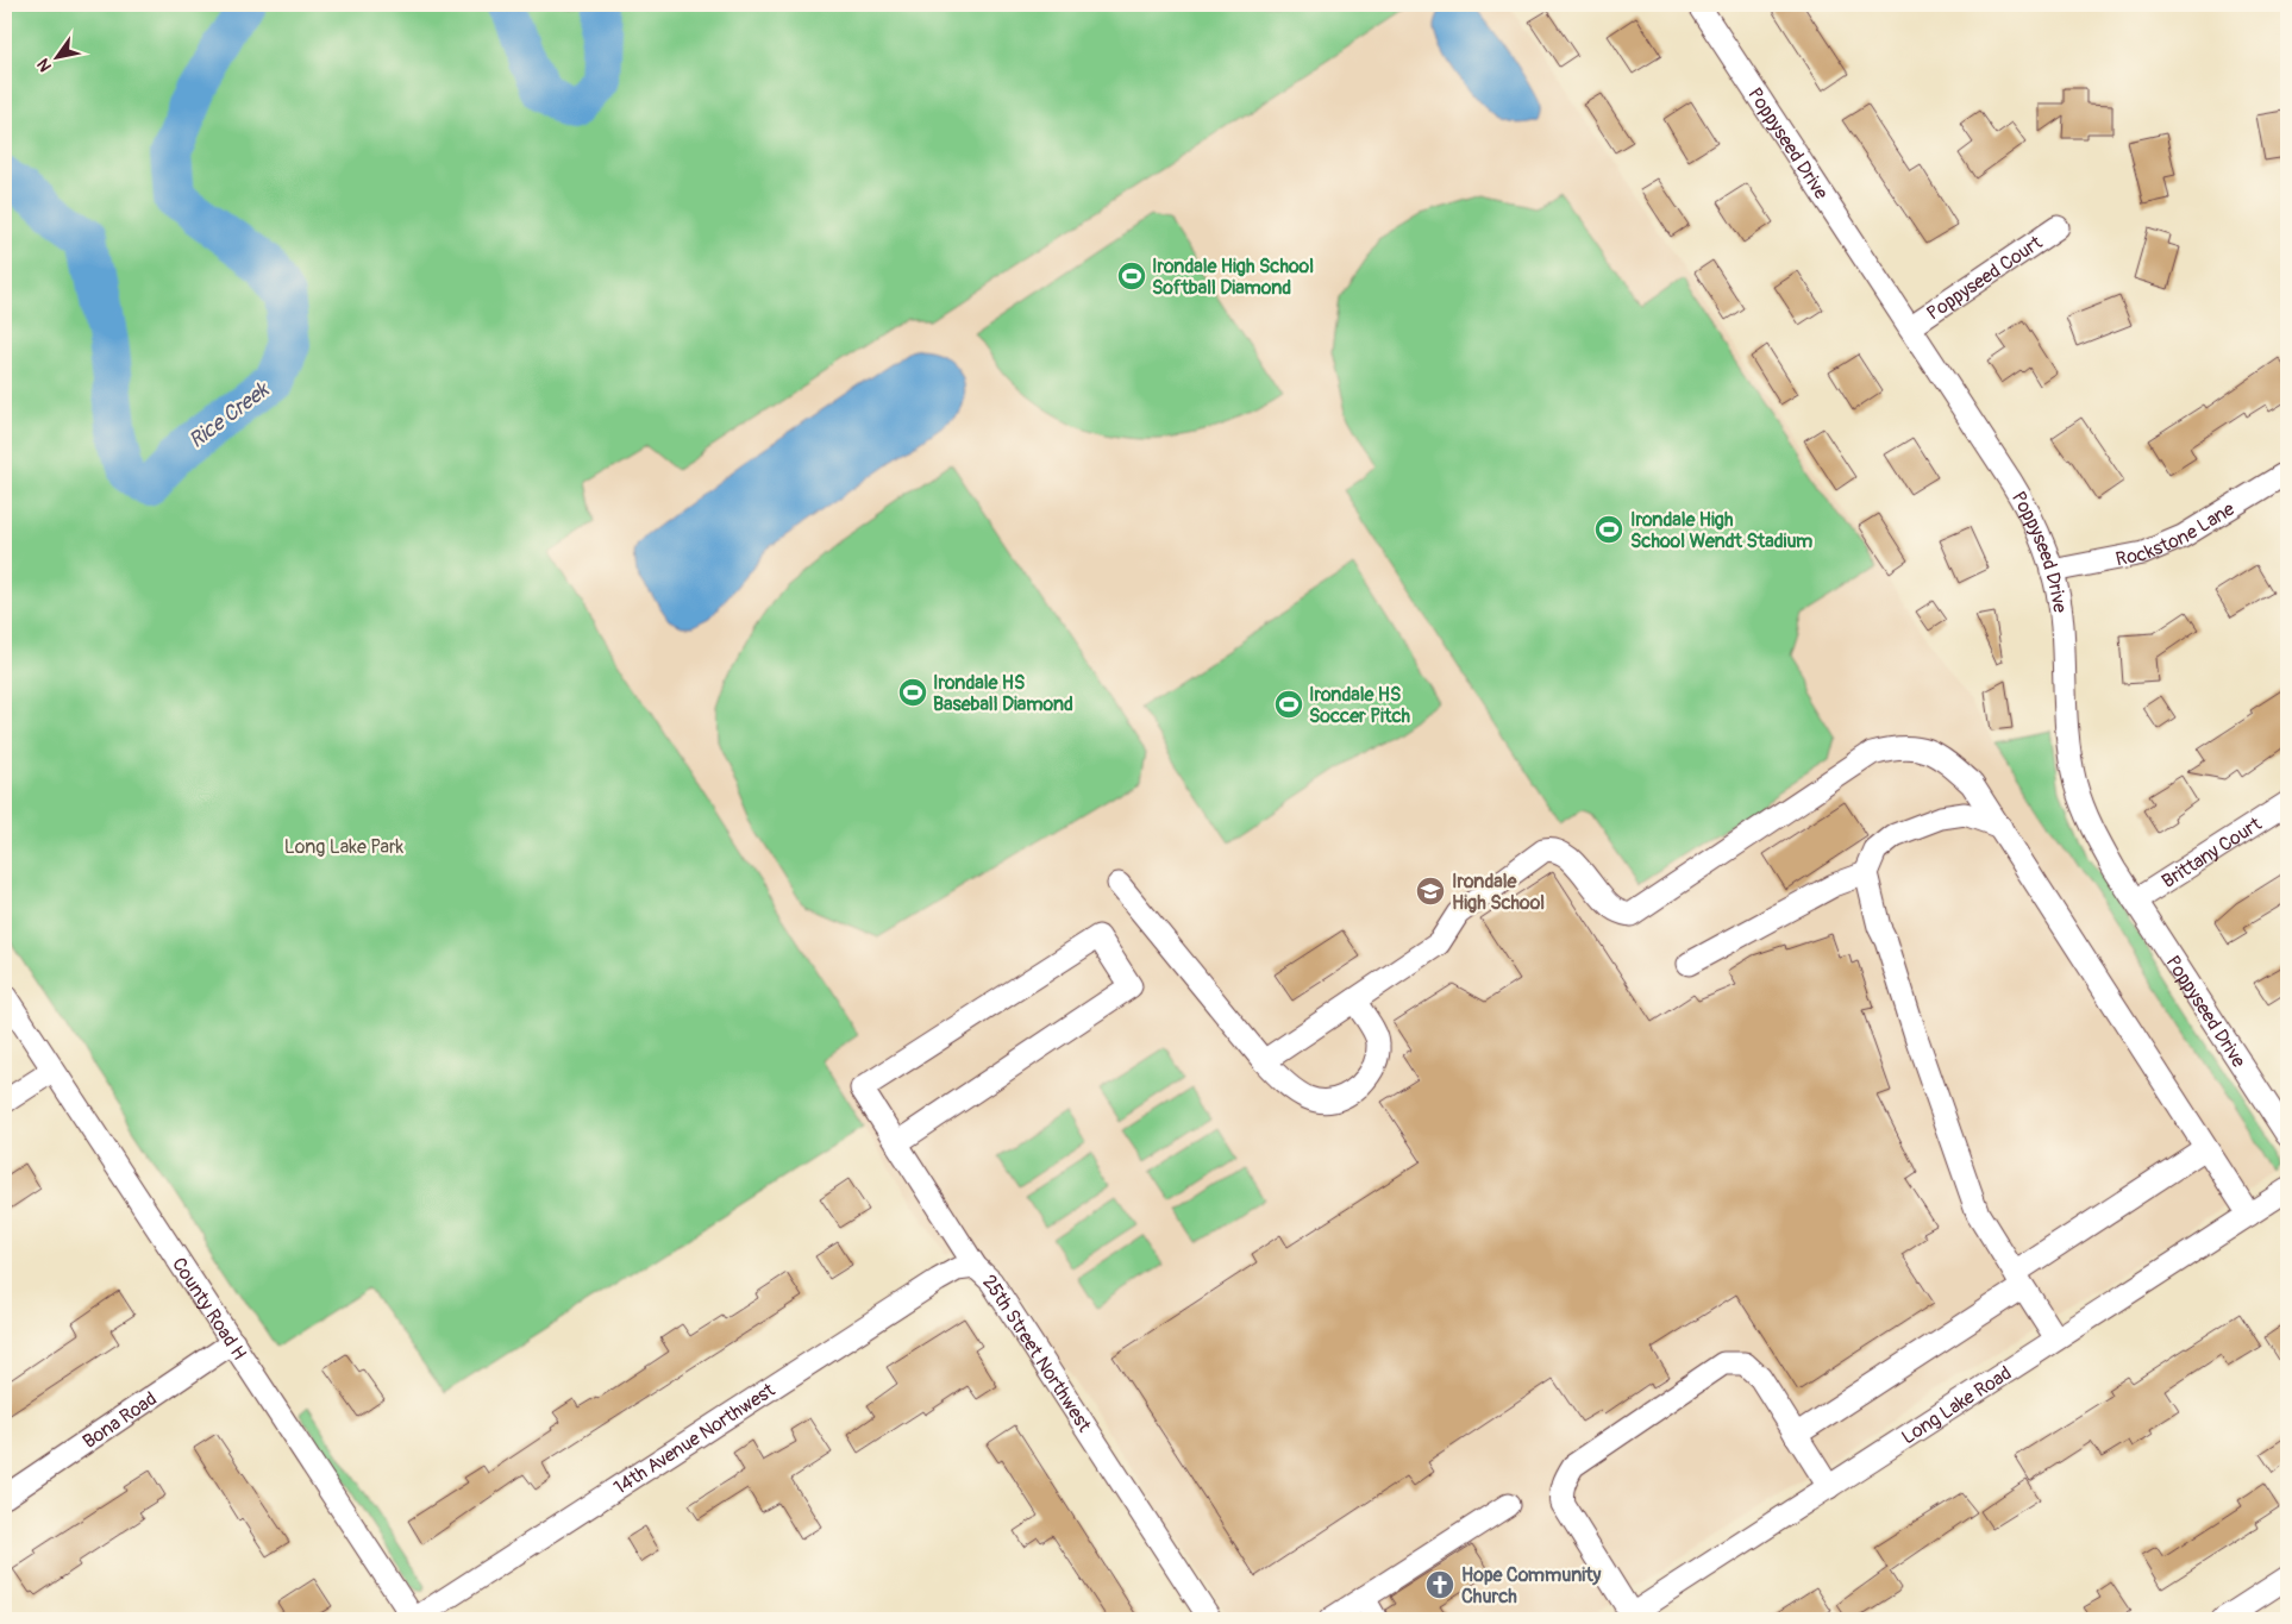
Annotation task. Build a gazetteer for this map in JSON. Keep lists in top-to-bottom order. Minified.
{"streets":{"street":["Poppyseed Drive","Poppyseed Court","Rockstone Lane","Brittany Court","County Road H","25th Street Northwest","Long Lake Road","Bona Road","14th Avenue Northwest"]},"crossings":[["Poppyseed Drive","Poppyseed Court"],["Poppyseed Drive","Rockstone Lane"],["Poppyseed Drive","Brittany Court"],["County Road H","Bona Road"],["County Road H","14th Avenue Northwest"],["25th Street Northwest","14th Avenue Northwest"]],"water":["Rice Creek"],"parks":["Long Lake Park"],"places":{"sports":["Irondale High School Softball Diamond","Irondale High School Wendt Stadium","Irondale HS Baseball Diamond","Irondale HS Soccer Pitch"],"school or university":["Irondale High School"],"church":["Hope Community Church"]},"north":"bottom left"}
